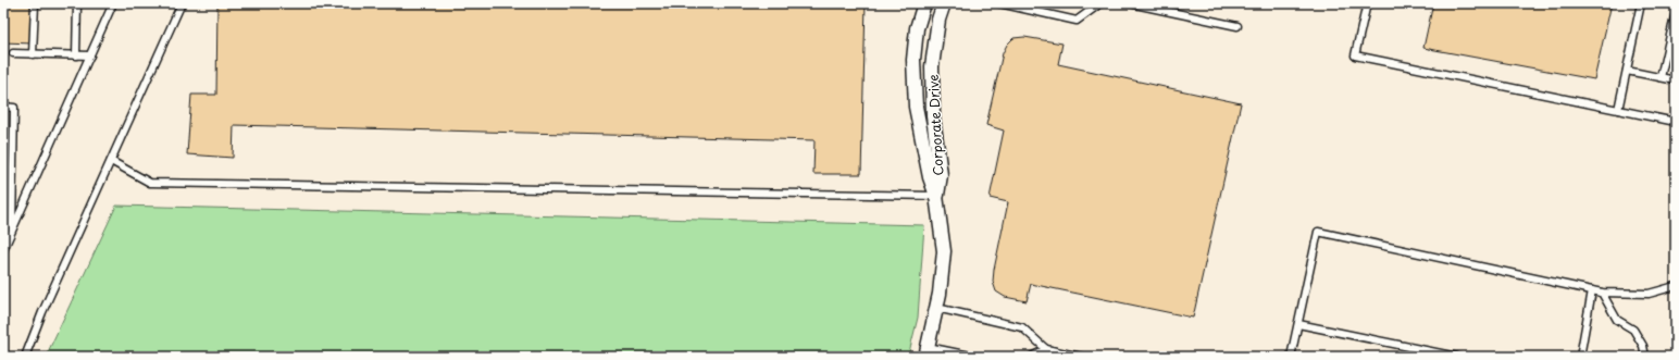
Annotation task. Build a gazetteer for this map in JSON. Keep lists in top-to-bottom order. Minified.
{"streets":{"street":["Corporate Drive"]}}
